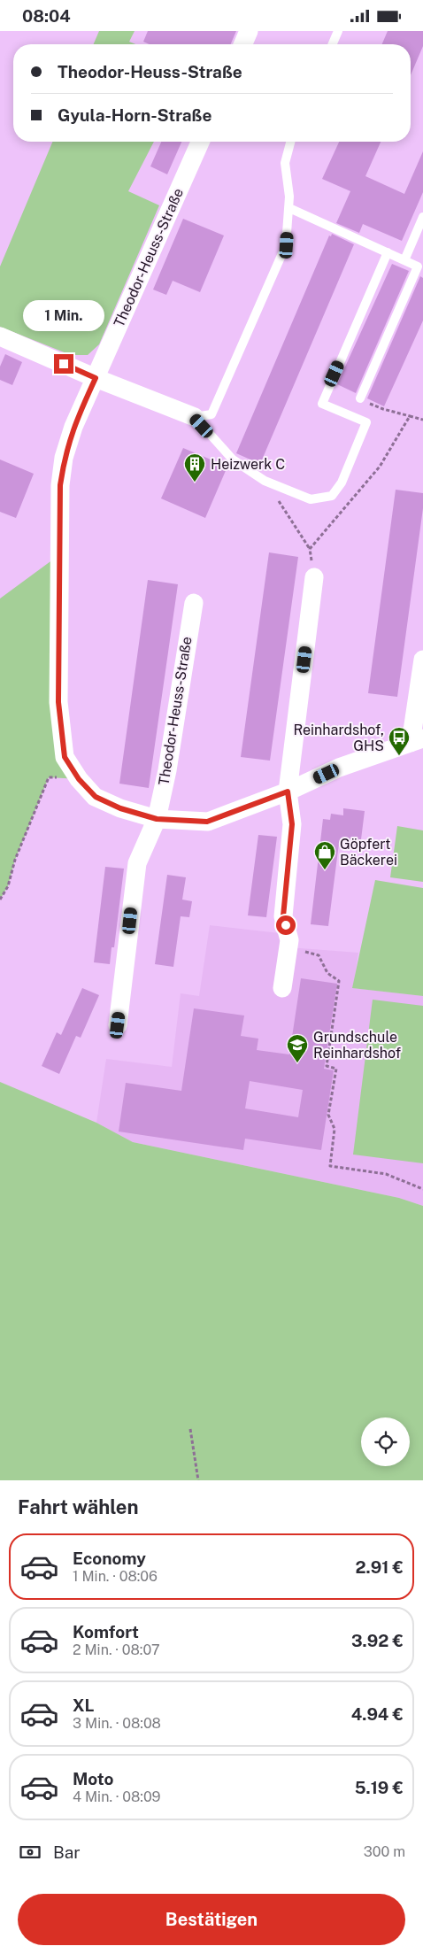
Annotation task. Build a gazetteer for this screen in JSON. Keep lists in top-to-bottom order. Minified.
{"streets":{"street":["Theodor-Heuss-Straße"]},"places":{"building":["Heizwerk C"],"bus stop":["Reinhardshof, GHS"],"shop":["Göpfert Bäckerei"],"school or university":["Grundschule Reinhardshof"]},"page":{"status":"08:04","banner":["Theodor-Heuss-Straße","Gyula-Horn-Straße"],"bubble":"1 Min.","heading":"Fahrt wählen","list":[{"name":"Economy","note":"1 Min. · 08:06","value":"2.91 €"},{"name":"Komfort","note":"2 Min. · 08:07","value":"3.92 €"},{"name":"XL","note":"3 Min. · 08:08","value":"4.94 €"},{"name":"Moto","note":"4 Min. · 08:09","value":"5.19 €"}],"pay":["Bar","300 m"],"buttons":"Bestätigen"}}
